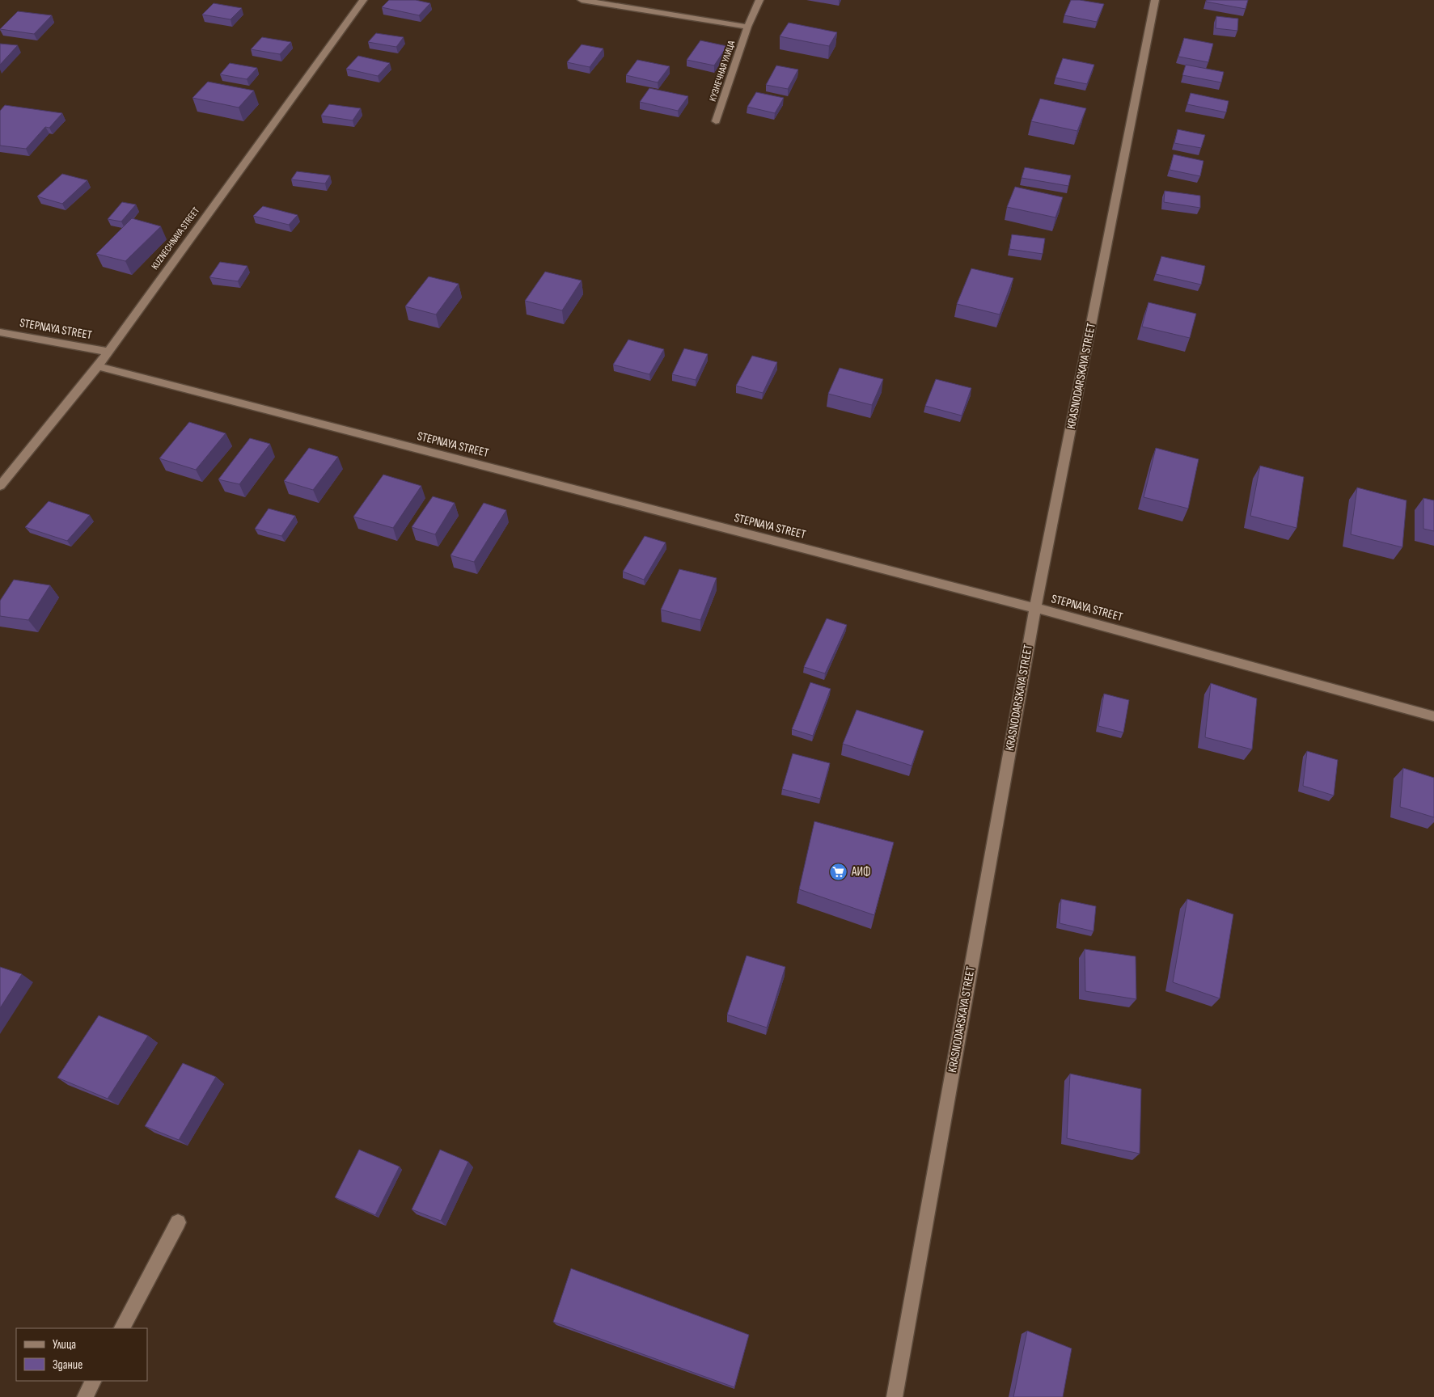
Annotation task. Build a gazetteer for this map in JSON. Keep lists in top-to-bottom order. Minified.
{"streets":{"street":["КУЗНЕЧНАЯ УЛИЦА","KUZNECHNAYA STREET","STEPNAYA STREET","KRASNODARSKAYA STREET"]},"crossings":[["KUZNECHNAYA STREET","STEPNAYA STREET"],["STEPNAYA STREET","KRASNODARSKAYA STREET"]],"places":{"supermarket":["АИФ"]},"legend":["Улица","Здание"]}
